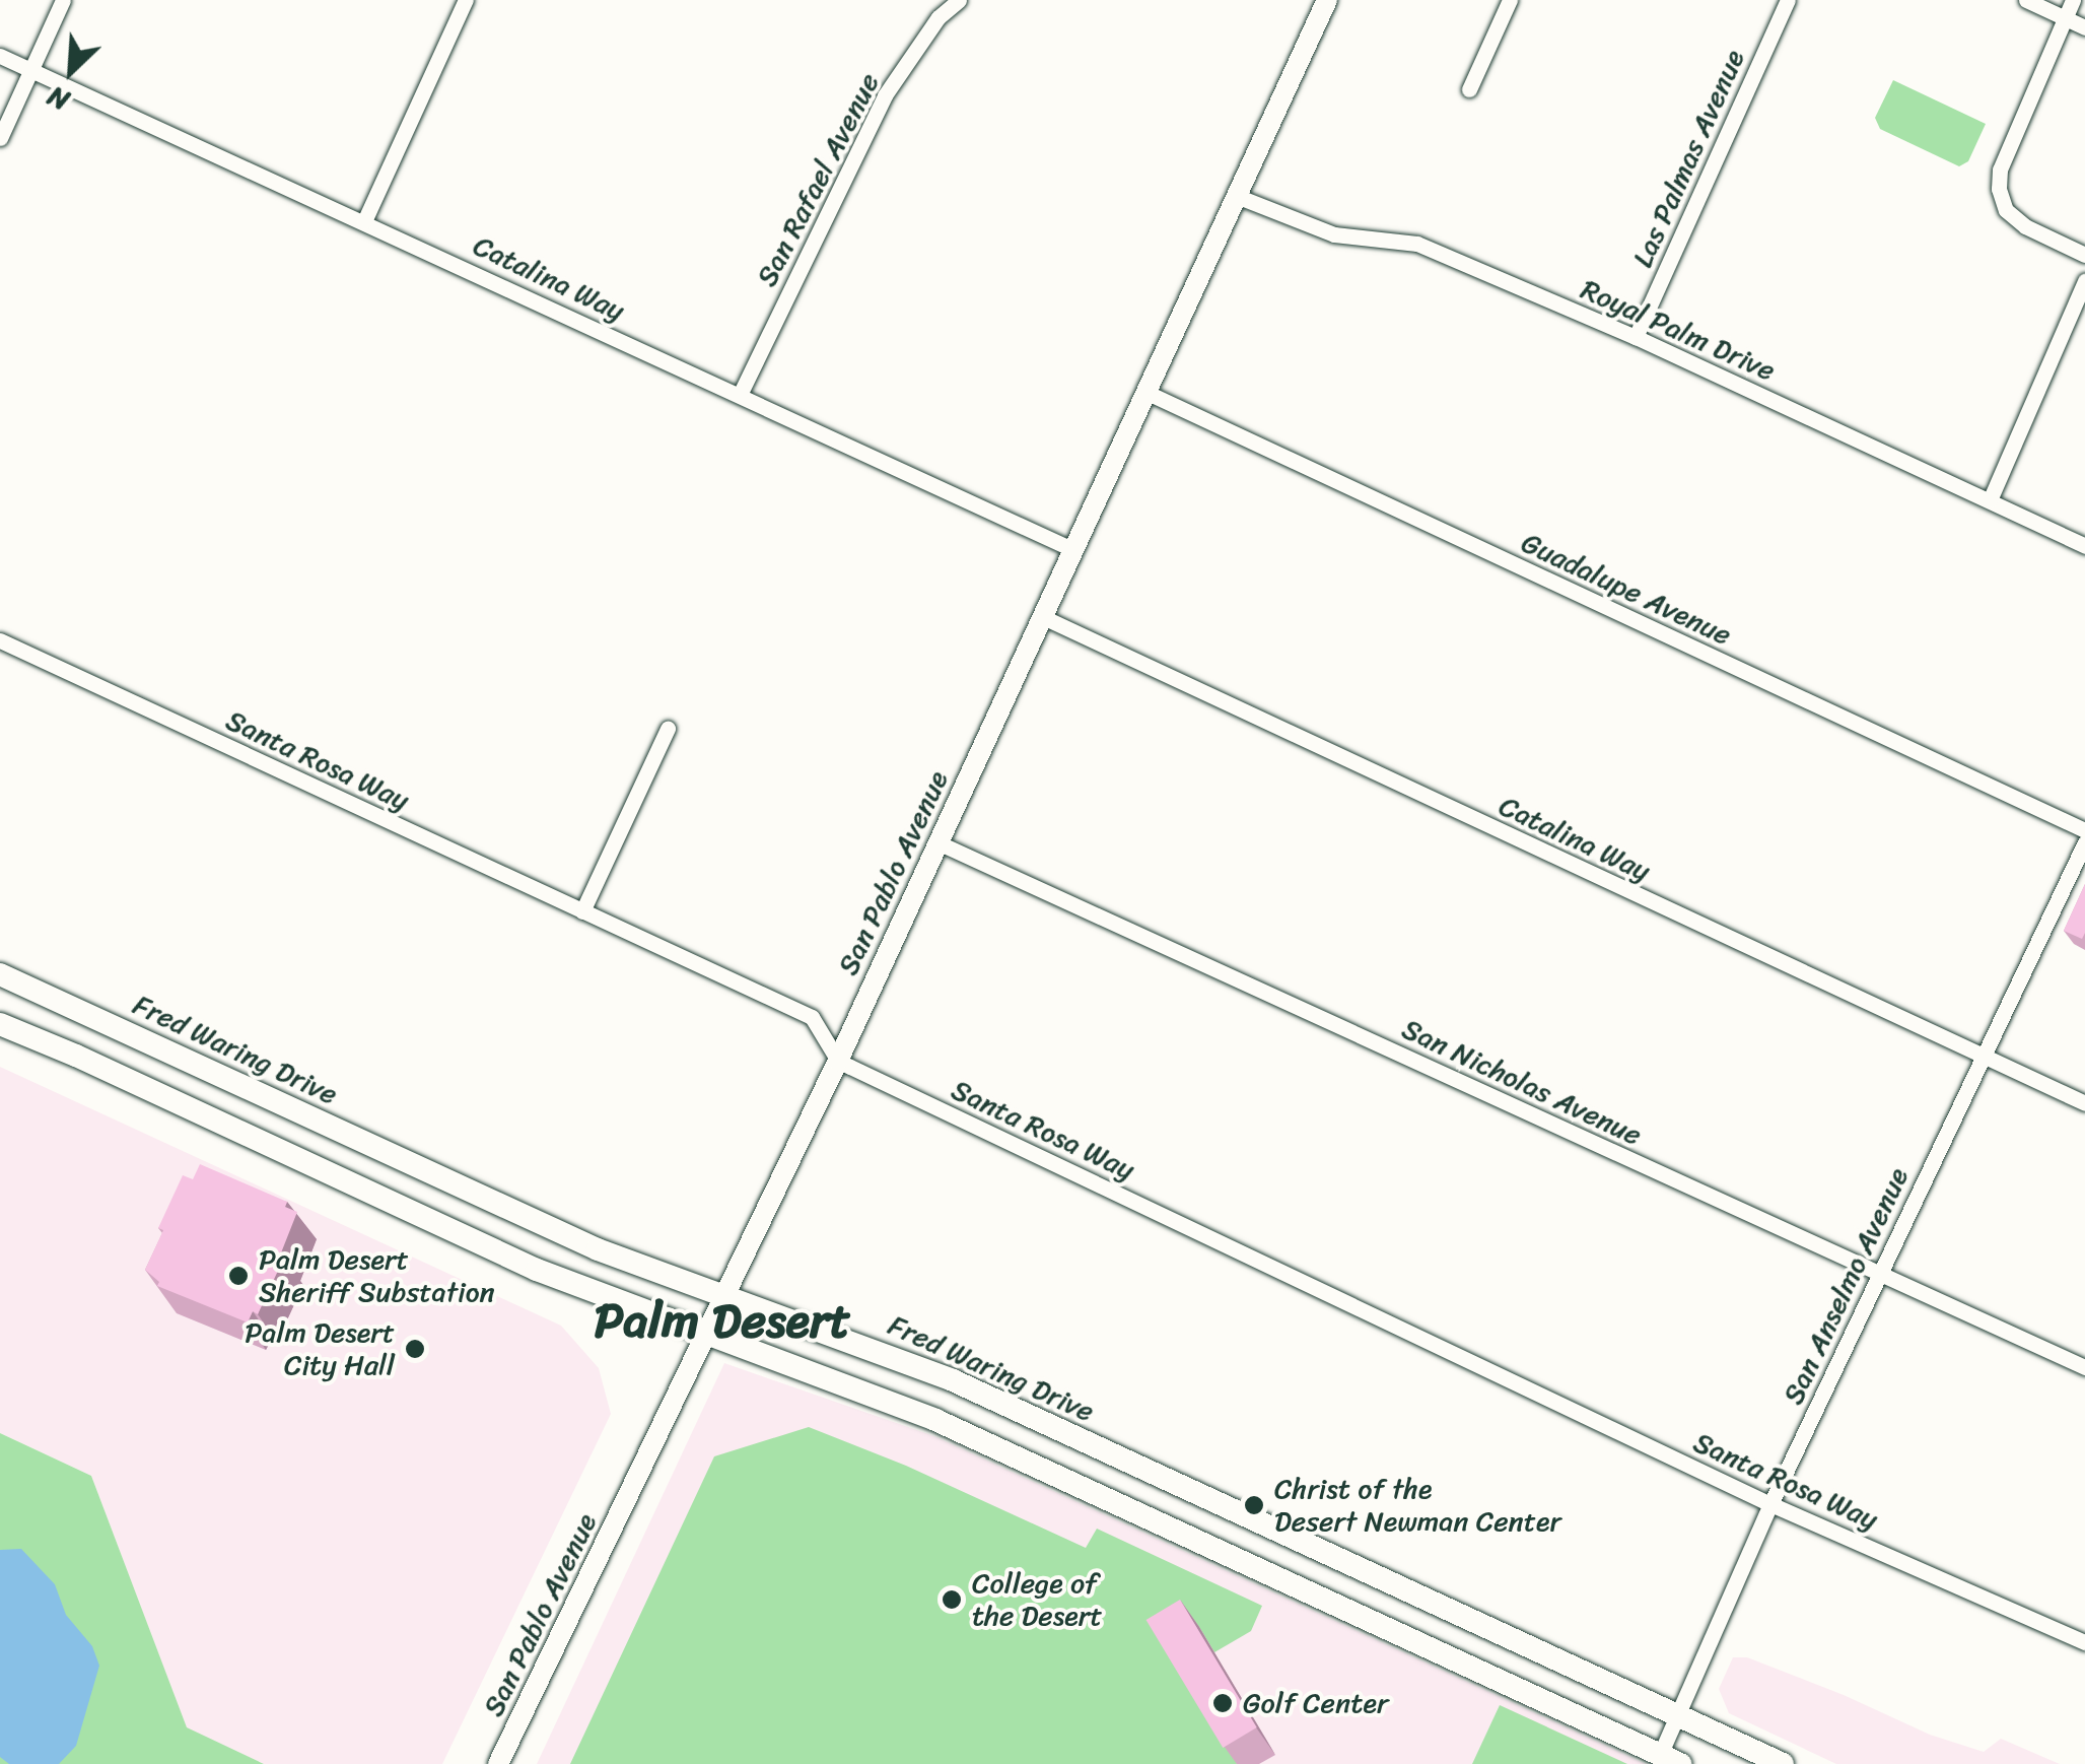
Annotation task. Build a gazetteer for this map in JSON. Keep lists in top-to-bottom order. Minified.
{"streets":{"main road":["Fred Waring Drive"],"street":["Las Palmas Avenue","San Rafael Avenue","Catalina Way","Royal Palm Drive","Guadalupe Avenue","Santa Rosa Way","San Pablo Avenue","San Nicholas Avenue","San Anselmo Avenue"]},"crossings":[["Las Palmas Avenue","Royal Palm Drive"],["San Rafael Avenue","Catalina Way"],["Catalina Way","San Pablo Avenue"],["Catalina Way","San Anselmo Avenue"],["Royal Palm Drive","San Pablo Avenue"],["Guadalupe Avenue","San Pablo Avenue"],["Santa Rosa Way","San Pablo Avenue"],["Santa Rosa Way","San Anselmo Avenue"],["San Pablo Avenue","Fred Waring Drive"],["San Pablo Avenue","San Nicholas Avenue"],["Fred Waring Drive","San Anselmo Avenue"],["San Nicholas Avenue","San Anselmo Avenue"]],"districts":["Palm Desert"],"places":["Palm Desert Sheriff Substation","Palm Desert City Hall","Christ of the Desert Newman Center","College of the Desert","Golf Center"],"north":"bottom left"}
